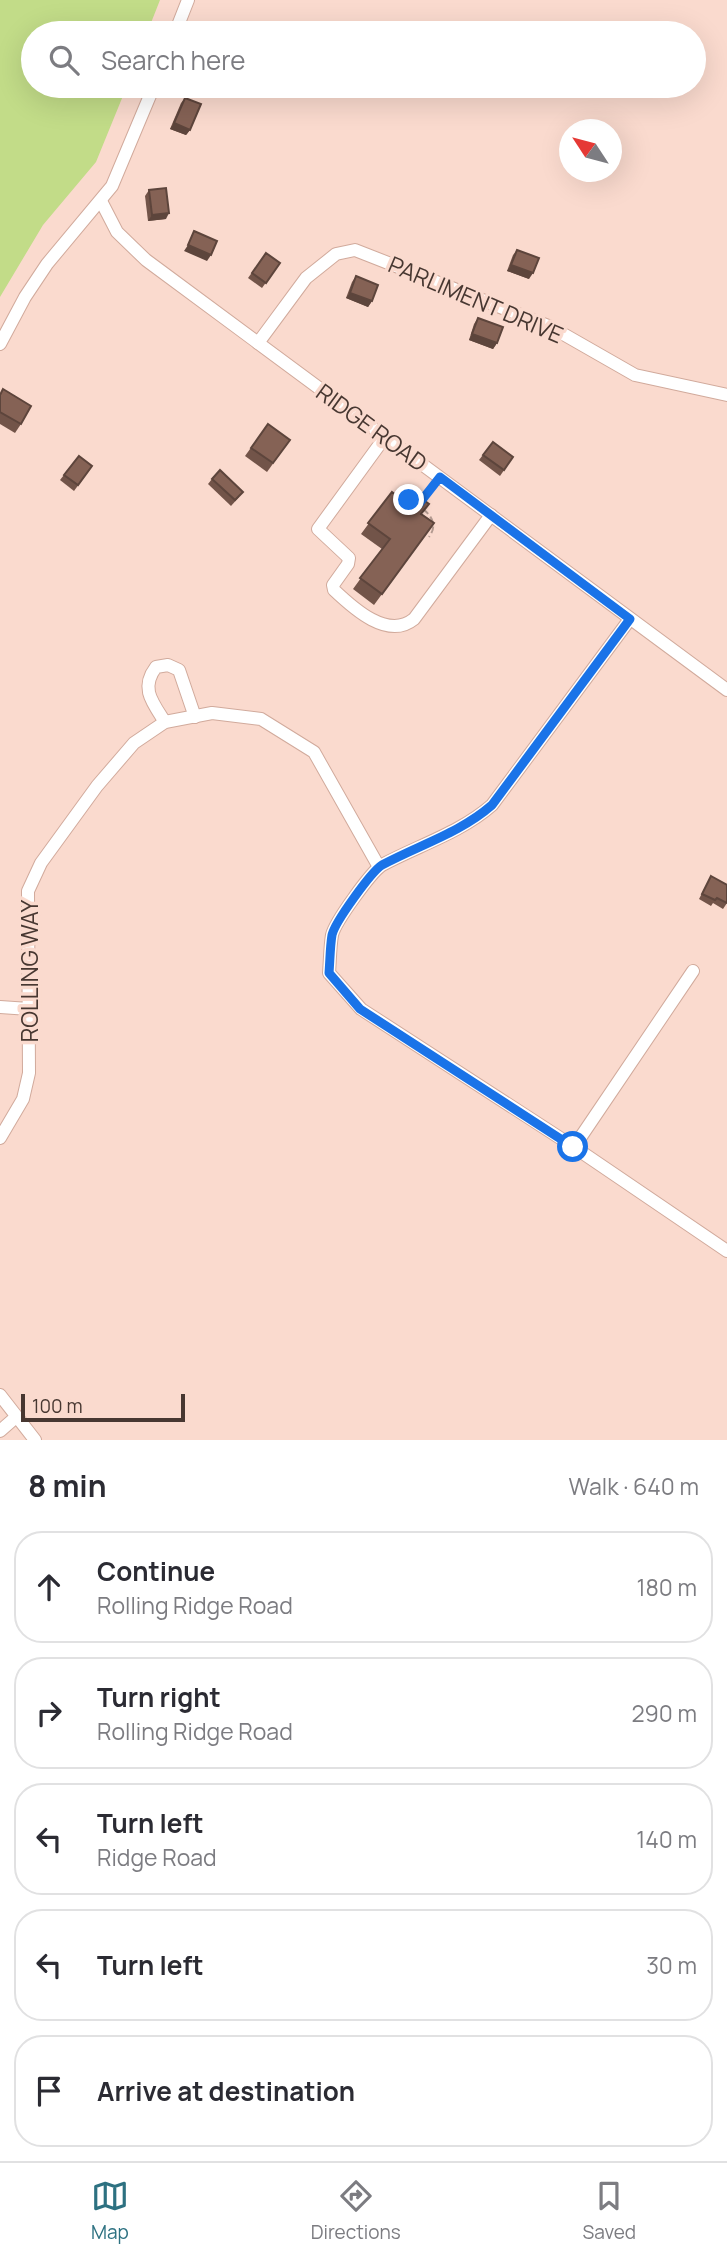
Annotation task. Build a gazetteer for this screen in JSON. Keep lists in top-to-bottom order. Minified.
{"streets":{"street":["PARLIMENT DRIVE","RIDGE ROAD","ROLLING WAY"]},"crossings":[["PARLIMENT DRIVE","RIDGE ROAD"]],"scale_bar":"100 m","north":"top left","page":{"search":"Search here","scale":"100 m","heading":["8 min","Walk · 640 m"],"list":[["Continue","Rolling Ridge Road","180 m"],["Turn right","Rolling Ridge Road","290 m"],["Turn left","Ridge Road","140 m"],["Turn left","30 m"],"Arrive at destination"],"nav":["Map","Directions","Saved"]}}
